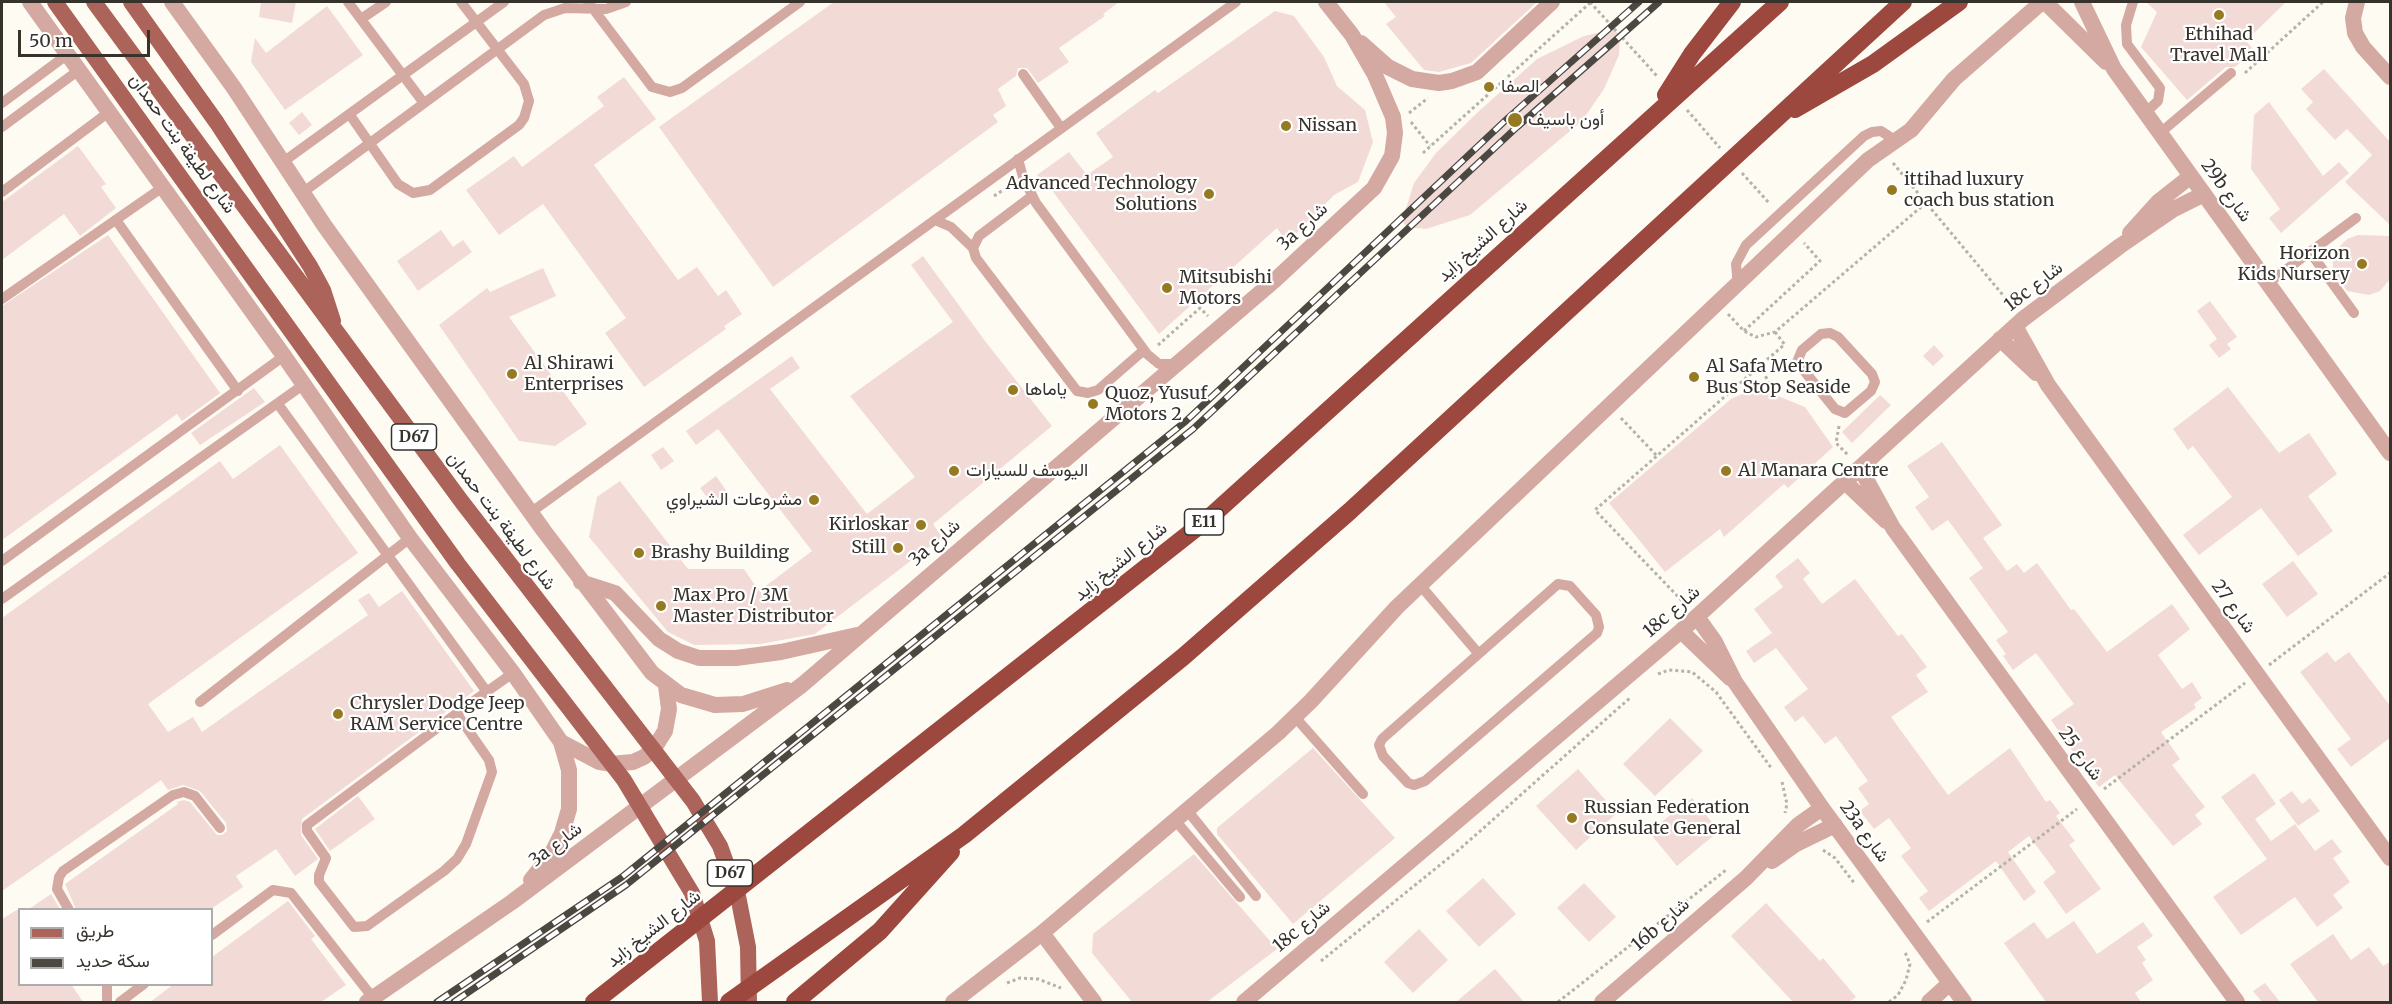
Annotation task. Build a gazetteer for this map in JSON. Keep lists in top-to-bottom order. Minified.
{"streets":{"highway":["شارع الشيخ زايد","E11"],"main road":["شارع لطيفة بنت حمدان","D67"],"street":["29b شارع","3a شارع","18c شارع","شارع 27","شارع 25","23a شارع","16b شارع"]},"crossings":[["شارع لطيفة بنت حمدان","3a شارع"],["29b شارع","18c شارع"],["18c شارع","شارع 27"],["18c شارع","شارع 25"],["18c شارع","23a شارع"],["23a شارع","16b شارع"]],"places":["Ethihad Travel Mall","الصفا","أون باسيف","Nissan","ittihad luxury coach bus station","Advanced Technology Solutions","Horizon Kids Nursery","Mitsubishi Motors","Al Shirawi Enterprises","Al Safa Metro Bus Stop Seaside","ياماها","Quoz, Yusuf Motors 2","اليوسف للسيارات","Al Manara Centre","مشروعات الشيراوي","Kirloskar","Still","Brashy Building","Max Pro / 3M Master Distributor","Chrysler Dodge Jeep RAM Service Centre","Russian Federation Consulate General"],"legend":["طريق","سكة حديد"],"scale_bar":"50 m"}
